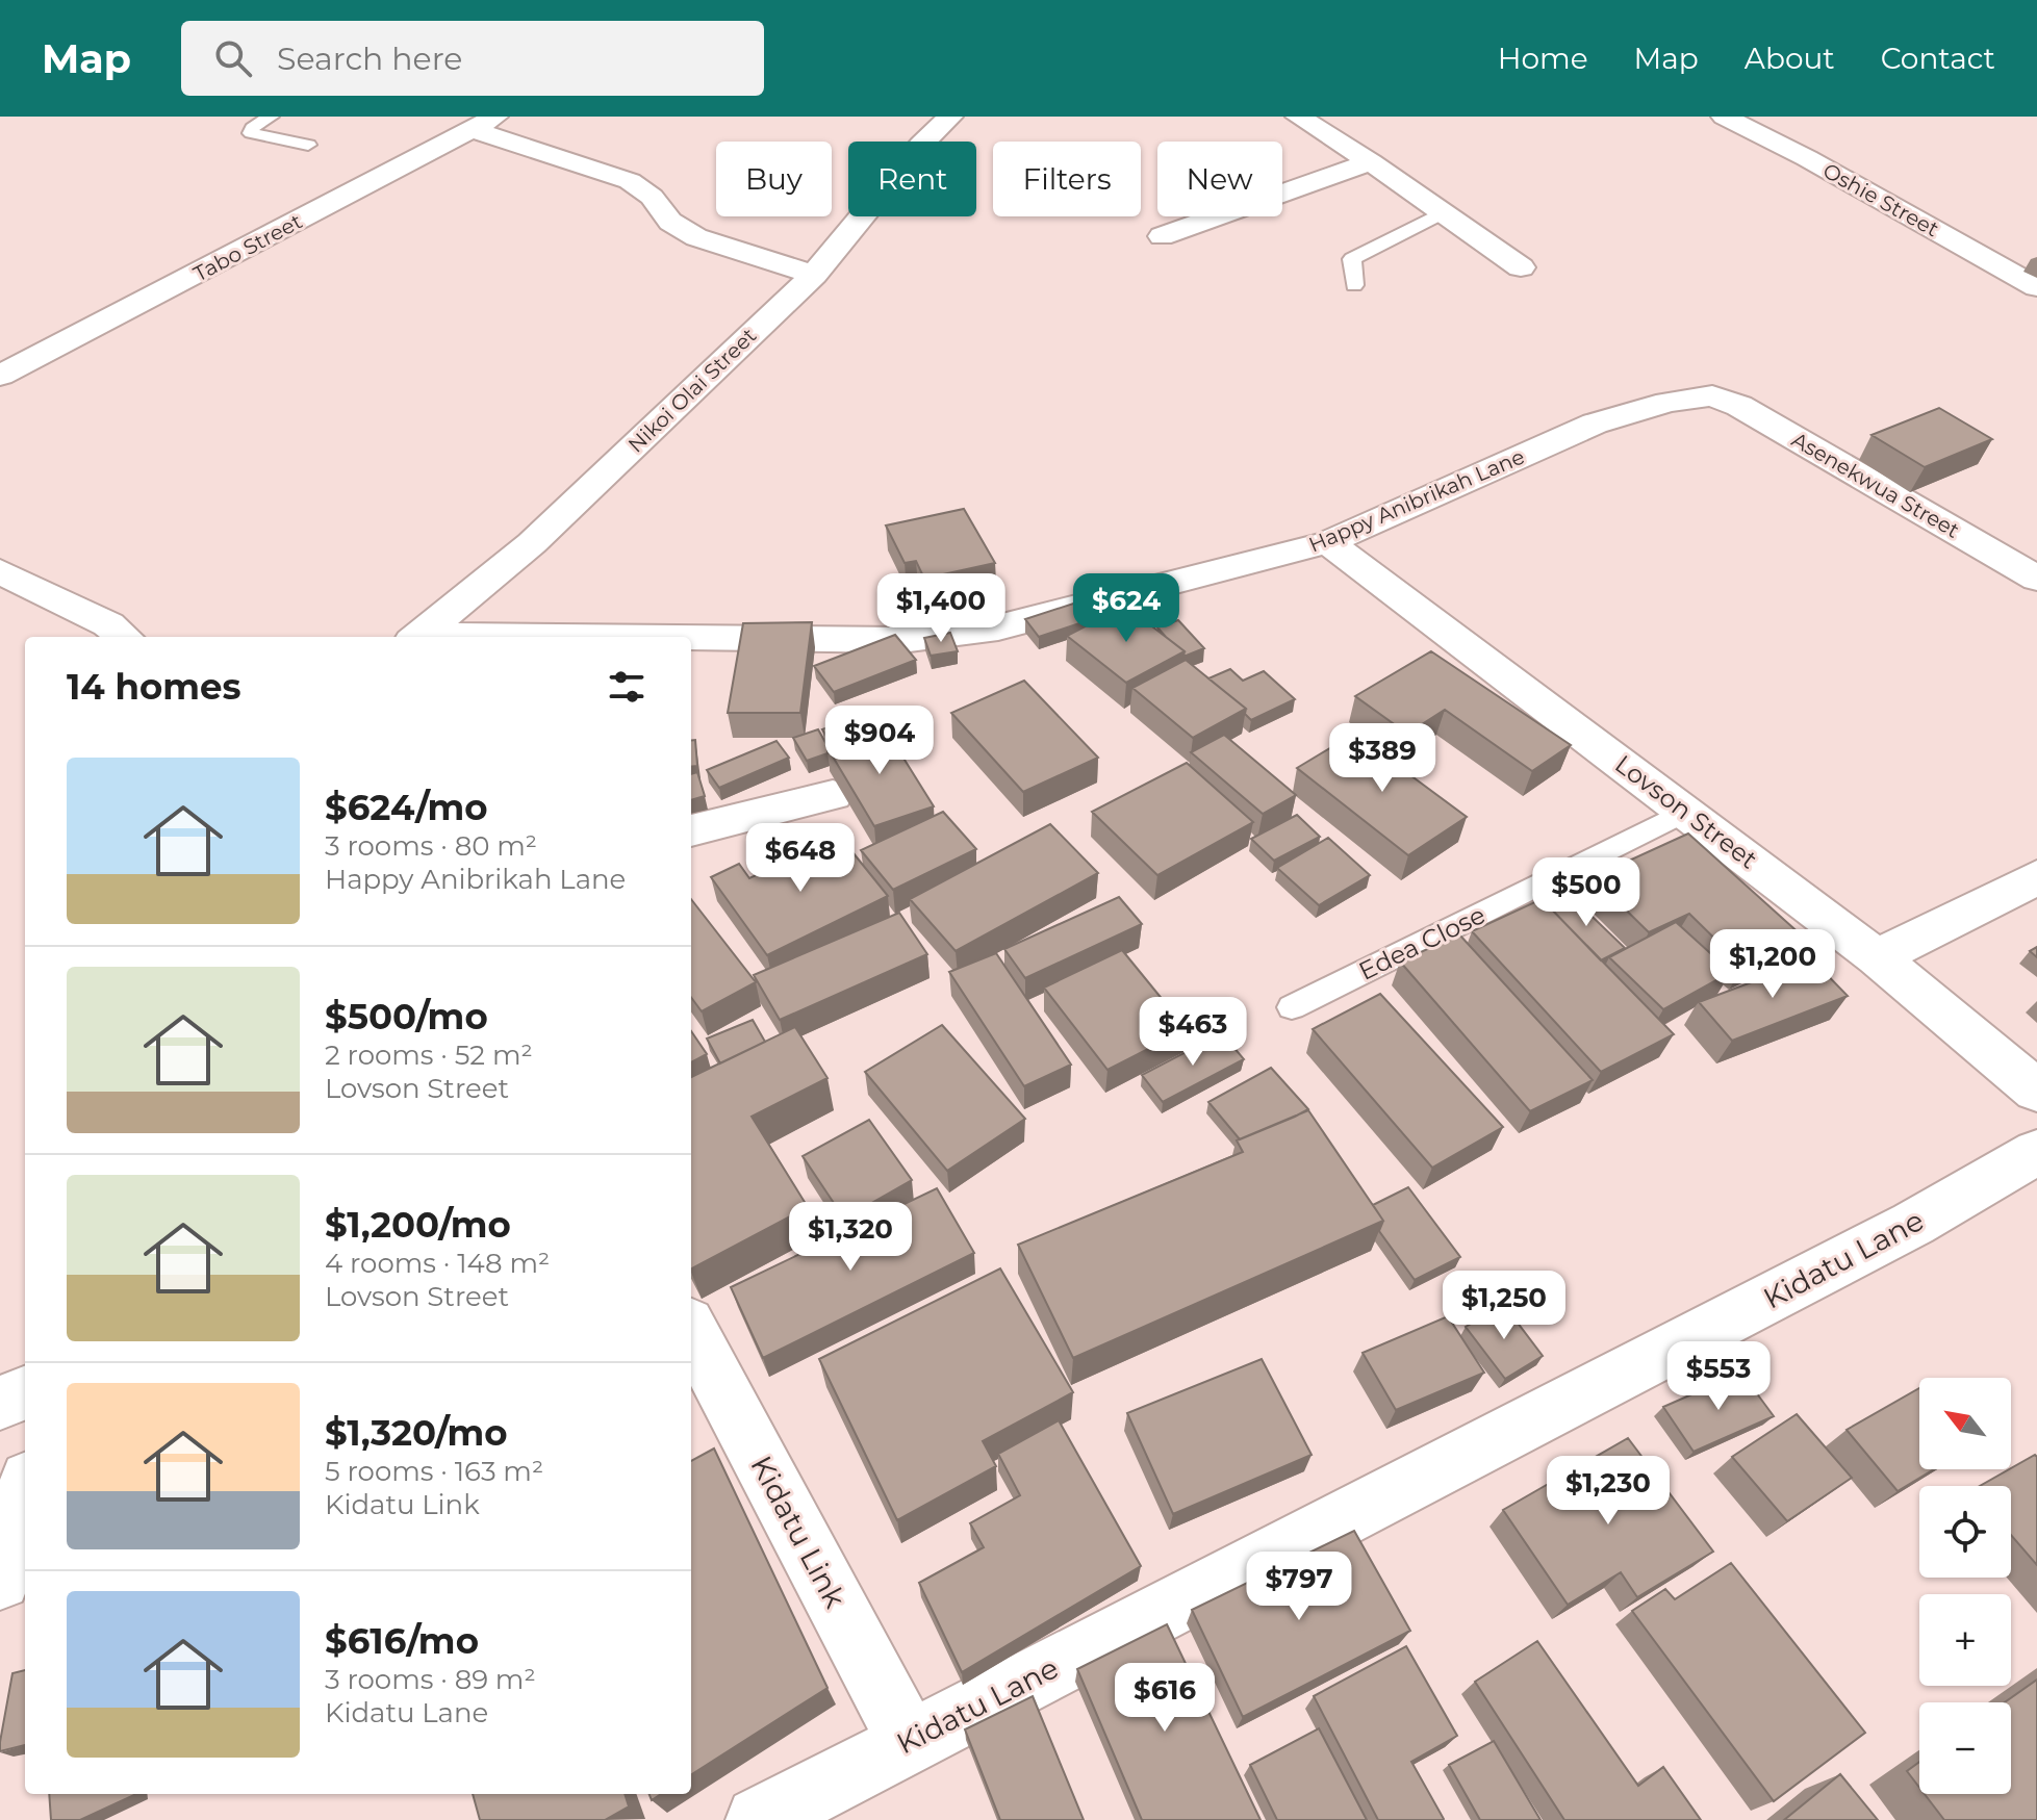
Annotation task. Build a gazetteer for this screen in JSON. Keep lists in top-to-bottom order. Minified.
{"streets":{"street":["Oshie Street","Tabo Street","Nikoi Olai Street","Asenekwua Street","Happy Anibrikah Lane","Lovson Street","Kidatu Lane","Kidatu Link"],"lane":["Edea Close"]},"crossings":[["Asenekwua Street","Happy Anibrikah Lane"],["Happy Anibrikah Lane","Lovson Street"],["Lovson Street","Edea Close"],["Kidatu Lane","Kidatu Link"]],"north":"top left","page":{"header":"Map","search":"Search here","nav":["Home","Map","About","Contact"],"chip":["Buy","Rent","Filters","New"],"price":["$1,400","$624","$904","$389","$648","$500","$1,200","$463","$1,320","$1,250","$553","$1,230","$797","$616"],"heading":"14 homes","list":[{"name":"$624/mo","note":"3 rooms · 80 m² · Happy Anibrikah Lane"},{"name":"$500/mo","note":"2 rooms · 52 m² · Lovson Street"},{"name":"$1,200/mo","note":"4 rooms · 148 m² · Lovson Street"},{"name":"$1,320/mo","note":"5 rooms · 163 m² · Kidatu Link"},{"name":"$616/mo","note":"3 rooms · 89 m² · Kidatu Lane"}],"map_buttons":["+","−"]}}
